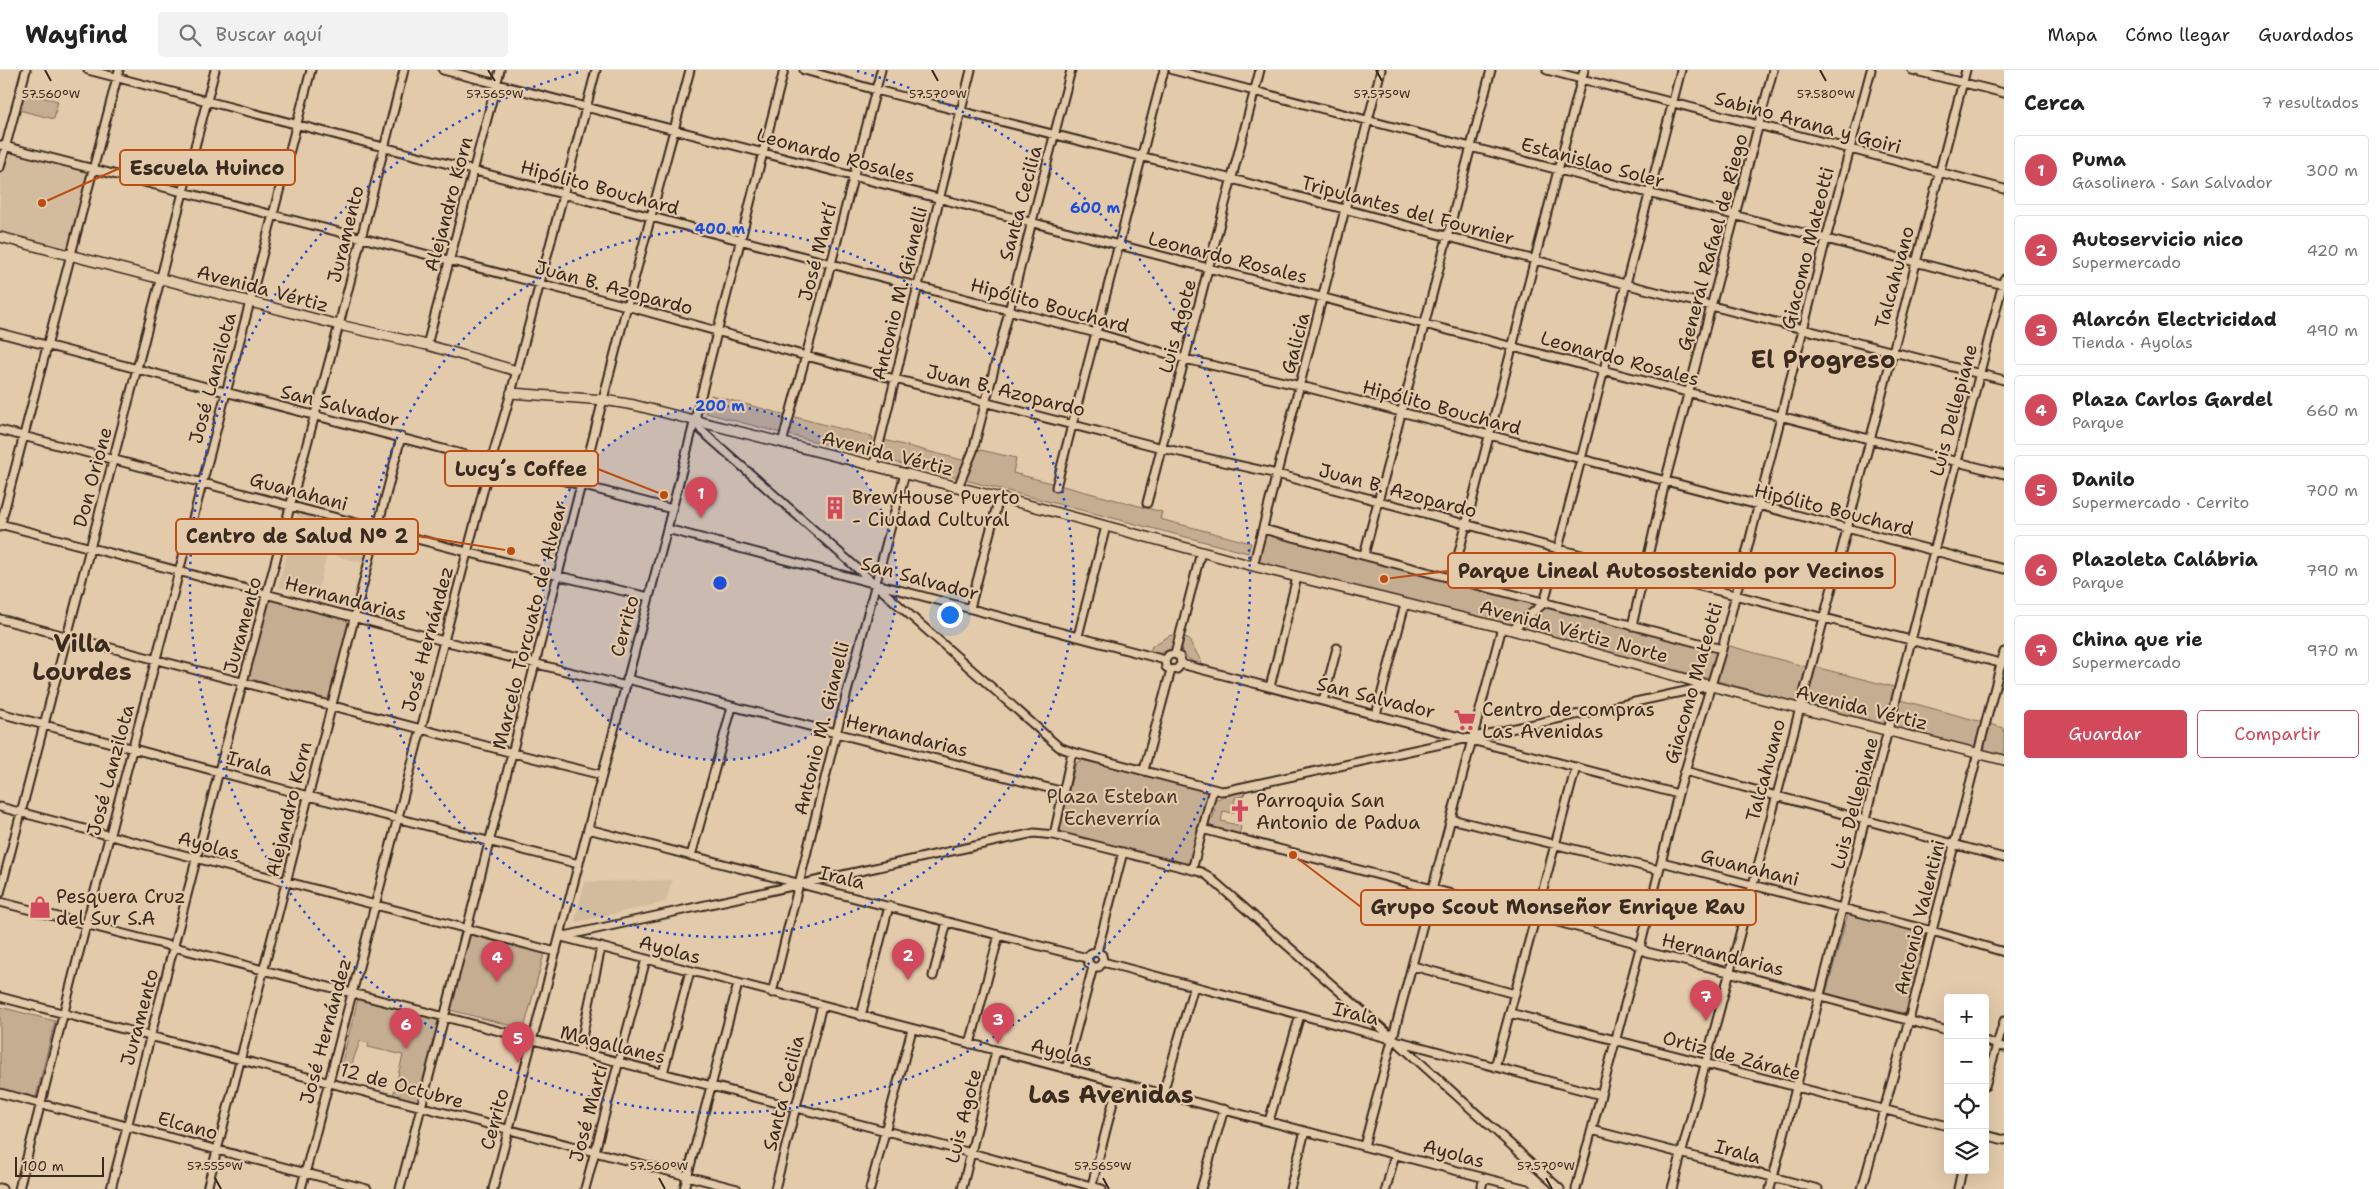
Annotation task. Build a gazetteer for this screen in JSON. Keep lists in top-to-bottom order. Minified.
{"streets":{"street":["Sabino Arana y Goiri","Leonardo Rosales","Estanislao Soler","Hipólito Bouchard","Santa Cecilia","Alejandro Korn","Tripulantes del Fournier","Juramento","General Rafael de Riego","Giacomo Mateotti","José Martí","Talcahuano","Juan B. Azopardo","Avenida Vértiz","Antonio M. Gianelli","Luis Agote","Galicia","José Lanzilota","San Salvador","Luis Dellepiane","Don Orione","Guanahani","Hernandarias","Marcelo Torcuato de Alvear","Cerrito","Avenida Vértiz Norte","José Hernández","Irala","Ayolas","Antonio Valentini","Magallanes","Ortiz de Zárate","12 de Octubre","Elcano"]},"crossings":[["Sabino Arana y Goiri","General Rafael de Riego"],["Sabino Arana y Goiri","Giacomo Mateotti"],["Sabino Arana y Goiri","Talcahuano"],["Leonardo Rosales","Santa Cecilia"],["Leonardo Rosales","Alejandro Korn"],["Leonardo Rosales","General Rafael de Riego"],["Leonardo Rosales","Giacomo Mateotti"],["Leonardo Rosales","José Martí"],["Leonardo Rosales","Talcahuano"],["Leonardo Rosales","Antonio M. Gianelli"],["Leonardo Rosales","Luis Agote"],["Leonardo Rosales","Galicia"],["Leonardo Rosales","Luis Dellepiane"],["Leonardo Rosales","Marcelo Torcuato de Alvear"],["Leonardo Rosales","Cerrito"],["Leonardo Rosales","José Hernández"],["Estanislao Soler","General Rafael de Riego"],["Estanislao Soler","Giacomo Mateotti"],["Estanislao Soler","Talcahuano"],["Estanislao Soler","Luis Agote"],["Estanislao Soler","Galicia"],["Estanislao Soler","Luis Dellepiane"],["Hipólito Bouchard","Santa Cecilia"],["Hipólito Bouchard","Alejandro Korn"],["Hipólito Bouchard","Juramento"],["Hipólito Bouchard","General Rafael de Riego"],["Hipólito Bouchard","Giacomo Mateotti"],["Hipólito Bouchard","José Martí"],["Hipólito Bouchard","Talcahuano"],["Hipólito Bouchard","Antonio M. Gianelli"],["Hipólito Bouchard","Luis Agote"],["Hipólito Bouchard","Galicia"],["Hipólito Bouchard","José Lanzilota"],["Hipólito Bouchard","Luis Dellepiane"],["Hipólito Bouchard","Don Orione"],["Hipólito Bouchard","Marcelo Torcuato de Alvear"],["Hipólito Bouchard","Cerrito"],["Hipólito Bouchard","José Hernández"],["Santa Cecilia","Tripulantes del Fournier"],["Santa Cecilia","Juan B. Azopardo"],["Santa Cecilia","Avenida Vértiz"],["Santa Cecilia","Ayolas"],["Santa Cecilia","Magallanes"],["Alejandro Korn","Juan B. Azopardo"],["Alejandro Korn","Avenida Vértiz"],["Alejandro Korn","San Salvador"],["Alejandro Korn","Guanahani"],["Alejandro Korn","Hernandarias"],["Alejandro Korn","Irala"],["Alejandro Korn","Ayolas"],["Alejandro Korn","Magallanes"],["Alejandro Korn","12 de Octubre"],["Alejandro Korn","Elcano"],["Tripulantes del Fournier","General Rafael de Riego"],["Tripulantes del Fournier","Giacomo Mateotti"],["Tripulantes del Fournier","José Martí"],["Tripulantes del Fournier","Talcahuano"],["Tripulantes del Fournier","Antonio M. Gianelli"],["Tripulantes del Fournier","Luis Agote"],["Tripulantes del Fournier","Galicia"],["Tripulantes del Fournier","Luis Dellepiane"],["Juramento","Juan B. Azopardo"],["Juramento","Avenida Vértiz"],["Juramento","San Salvador"],["Juramento","Guanahani"],["Juramento","Hernandarias"],["Juramento","Irala"],["Juramento","Ayolas"],["Juramento","Magallanes"],["Juramento","12 de Octubre"],["Juramento","Elcano"],["General Rafael de Riego","Juan B. Azopardo"],["Giacomo Mateotti","Juan B. Azopardo"],["Giacomo Mateotti","Avenida Vértiz"],["Giacomo Mateotti","San Salvador"],["Giacomo Mateotti","Guanahani"],["Giacomo Mateotti","Hernandarias"],["Giacomo Mateotti","Avenida Vértiz Norte"],["Giacomo Mateotti","Irala"],["Giacomo Mateotti","Ortiz de Zárate"],["José Martí","Juan B. Azopardo"],["José Martí","Avenida Vértiz"],["José Martí","Ayolas"],["José Martí","Magallanes"],["José Martí","12 de Octubre"],["Talcahuano","Juan B. Azopardo"],["Talcahuano","Avenida Vértiz"],["Talcahuano","Guanahani"],["Talcahuano","Hernandarias"],["Talcahuano","Irala"],["Talcahuano","Ortiz de Zárate"],["Juan B. Azopardo","Antonio M. Gianelli"],["Juan B. Azopardo","Luis Agote"],["Juan B. Azopardo","Galicia"],["Juan B. Azopardo","José Lanzilota"],["Juan B. Azopardo","Luis Dellepiane"],["Juan B. Azopardo","Don Orione"],["Juan B. Azopardo","Marcelo Torcuato de Alvear"],["Juan B. Azopardo","Cerrito"],["Juan B. Azopardo","José Hernández"],["Juan B. Azopardo","Antonio Valentini"],["Avenida Vértiz","Antonio M. Gianelli"],["Avenida Vértiz","Galicia"],["Avenida Vértiz","José Lanzilota"],["Avenida Vértiz","Luis Dellepiane"],["Avenida Vértiz","Don Orione"],["Avenida Vértiz","Marcelo Torcuato de Alvear"],["Avenida Vértiz","Cerrito"],["Avenida Vértiz","Avenida Vértiz Norte"],["Avenida Vértiz","José Hernández"],["Avenida Vértiz","Antonio Valentini"],["Antonio M. Gianelli","San Salvador"],["Antonio M. Gianelli","Hernandarias"],["Antonio M. Gianelli","Irala"],["Antonio M. Gianelli","Ayolas"],["Luis Agote","Irala"],["Luis Agote","Ayolas"],["Luis Agote","Magallanes"],["Galicia","Avenida Vértiz Norte"],["José Lanzilota","San Salvador"],["José Lanzilota","Guanahani"],["José Lanzilota","Hernandarias"],["José Lanzilota","Irala"],["José Lanzilota","Ayolas"],["José Lanzilota","Magallanes"],["José Lanzilota","12 de Octubre"],["José Lanzilota","Elcano"],["San Salvador","Don Orione"],["San Salvador","Marcelo Torcuato de Alvear"],["San Salvador","Cerrito"],["San Salvador","José Hernández"],["Luis Dellepiane","Guanahani"],["Luis Dellepiane","Hernandarias"],["Luis Dellepiane","Irala"],["Luis Dellepiane","Ortiz de Zárate"],["Don Orione","Guanahani"],["Don Orione","Hernandarias"],["Don Orione","Irala"],["Don Orione","Ayolas"],["Guanahani","Marcelo Torcuato de Alvear"],["Guanahani","Cerrito"],["Guanahani","José Hernández"],["Guanahani","Antonio Valentini"],["Hernandarias","Marcelo Torcuato de Alvear"],["Hernandarias","Cerrito"],["Hernandarias","José Hernández"],["Hernandarias","Antonio Valentini"],["Marcelo Torcuato de Alvear","Irala"],["Marcelo Torcuato de Alvear","Ayolas"],["Marcelo Torcuato de Alvear","Magallanes"],["Marcelo Torcuato de Alvear","12 de Octubre"],["Cerrito","Irala"],["Cerrito","Ayolas"],["Cerrito","Magallanes"],["Cerrito","12 de Octubre"],["José Hernández","Irala"],["José Hernández","Ayolas"],["José Hernández","Magallanes"],["José Hernández","12 de Octubre"],["José Hernández","Elcano"],["Antonio Valentini","Ortiz de Zárate"]],"districts":["El Progreso","Villa Lourdes","Las Avenidas"],"parks":["Plaza Esteban Echeverría"],"places":{"other":["Escuela Huinco","Lucy´s Coffee","Centro de Salud N° 2","Parque Lineal Autosostenido por Vecinos","Grupo Scout Monseñor Enrique Rau"],"building":["BrewHouse Puerto - Ciudad Cultural"],"supermarket":["Centro de compras Las Avenidas"],"church":["Parroquia San Antonio de Padua"],"shop":["Pesquera Cruz del Sur S.A"]},"scale_bar":"100 m","page":{"header":"Wayfind","search":"Buscar aquí","nav":["Mapa","Cómo llegar","Guardados"],"heading":["Cerca","7 resultados"],"list":[{"mark":"1","name":"Puma","note":"Gasolinera · San Salvador","value":"300 m"},{"mark":"2","name":"Autoservicio nico","note":"Supermercado","value":"420 m"},{"mark":"3","name":"Alarcón Electricidad","note":"Tienda · Ayolas","value":"490 m"},{"mark":"4","name":"Plaza Carlos Gardel","note":"Parque","value":"660 m"},{"mark":"5","name":"Danilo","note":"Supermercado · Cerrito","value":"700 m"},{"mark":"6","name":"Plazoleta Calábria","note":"Parque","value":"790 m"},{"mark":"7","name":"China que rie","note":"Supermercado","value":"970 m"}],"pins":["1","2","4","7","3","6","5"],"buttons":["Guardar","Compartir"],"map_buttons":["+","−"],"scale":"100 m"},"coordinates":["57.560°W","57.565°W","57.570°W","57.575°W","57.580°W","57.555°W"],"rings":["600 m","400 m","200 m"]}
